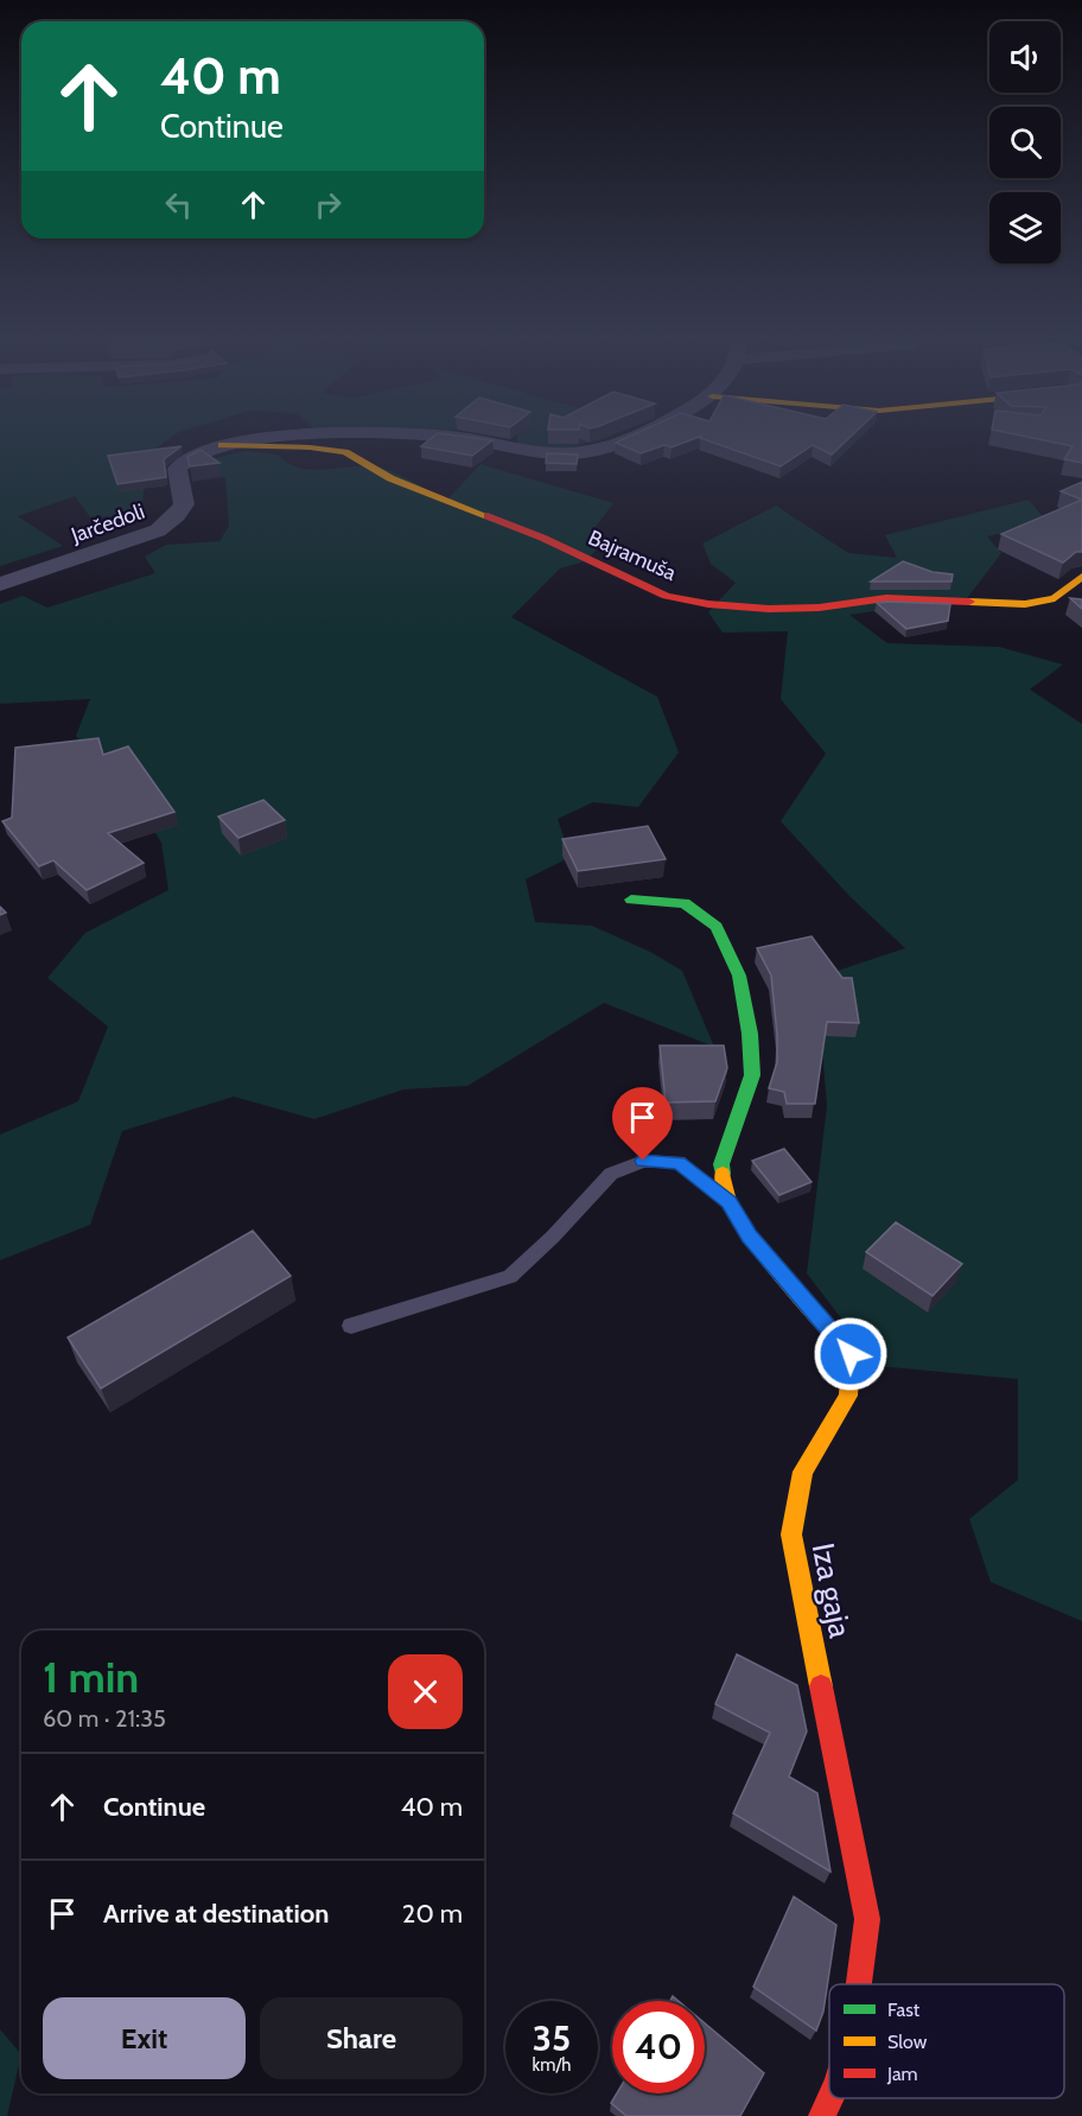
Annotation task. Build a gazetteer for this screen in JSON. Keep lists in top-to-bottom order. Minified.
{"streets":{"street":["Jarčedoli","Bajramuša","Iza gaja"]},"crossings":[["Jarčedoli","Bajramuša"]],"legend":["Fast","Slow","Jam"],"page":{"turn":["40 m","Continue"],"heading":["1 min","60 m · 21:35"],"list":[{"name":"Continue","value":"40 m"},{"name":"Arrive at destination","value":"20 m"}],"buttons":["Exit","Share"],"speed":"35 km/h","limit":"40"}}
